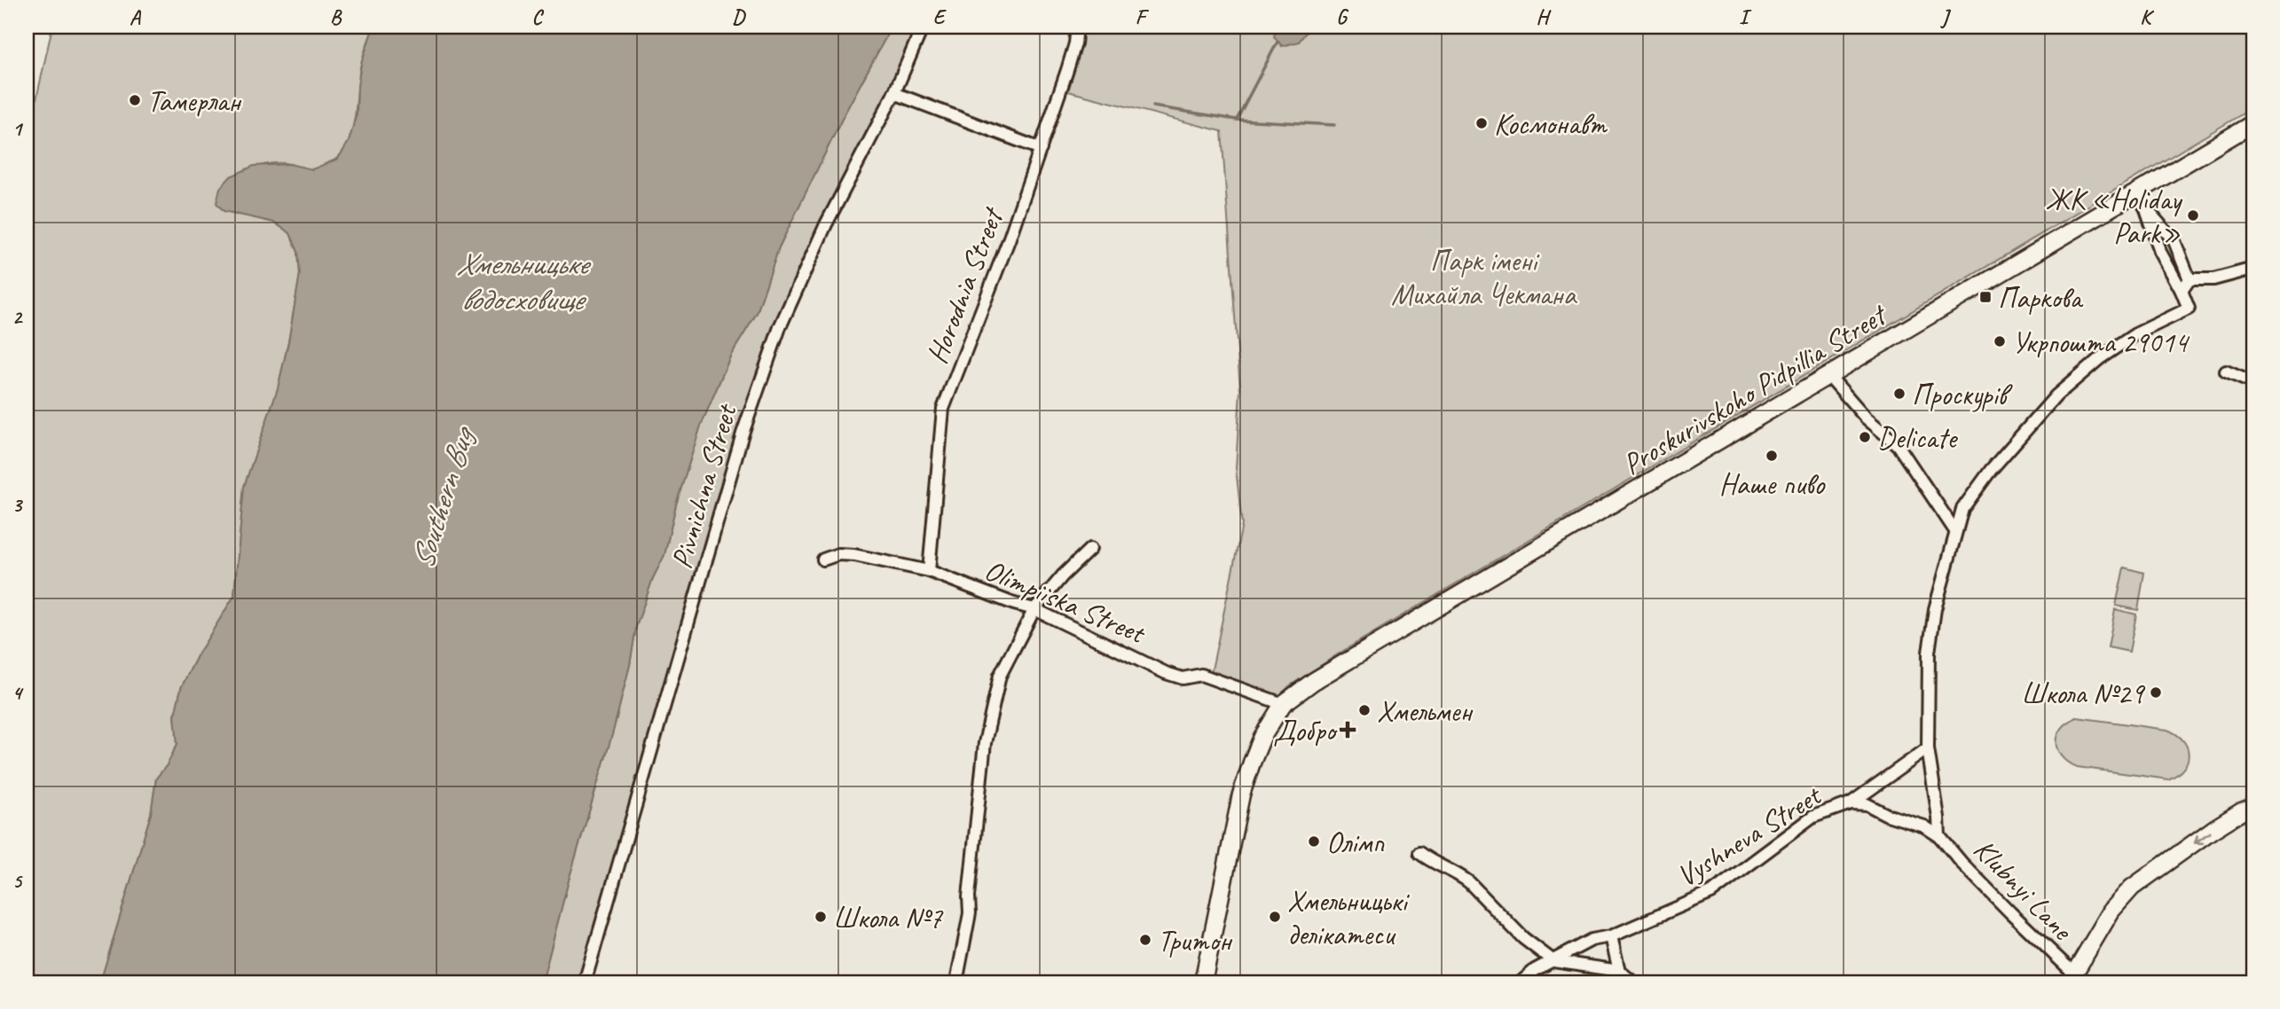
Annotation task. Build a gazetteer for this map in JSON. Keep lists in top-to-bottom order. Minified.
{"streets":{"main road":["Proskurivskoho Pidpillia Street"],"street":["Horodnia Street","Pivnichna Street","Olimpiiska Street","Vyshneva Street","Klubnyi Lane"]},"crossings":[["Horodnia Street","Olimpiiska Street"],["Proskurivskoho Pidpillia Street","Olimpiiska Street"]],"water":["Хмельницьке водосховище","Southern Bug"],"parks":["Парк імені Михайла Чекмана"],"places":{"other":["Тамерлан","Космонавт","ЖК «Holiday Park»","Укрпошта 29014","Проскурів","Delicate","Наше пиво","Школа №29","Хмельмен","Олімп","Школа №7","Хмельницькі делікатеси","Тритон"],"transit":["Паркова"],"health":["Добро"]},"grid":{"columns":["A","B","C","D","E","F","G","H","I","J","K"],"rows":["1","2","3","4","5"]}}
